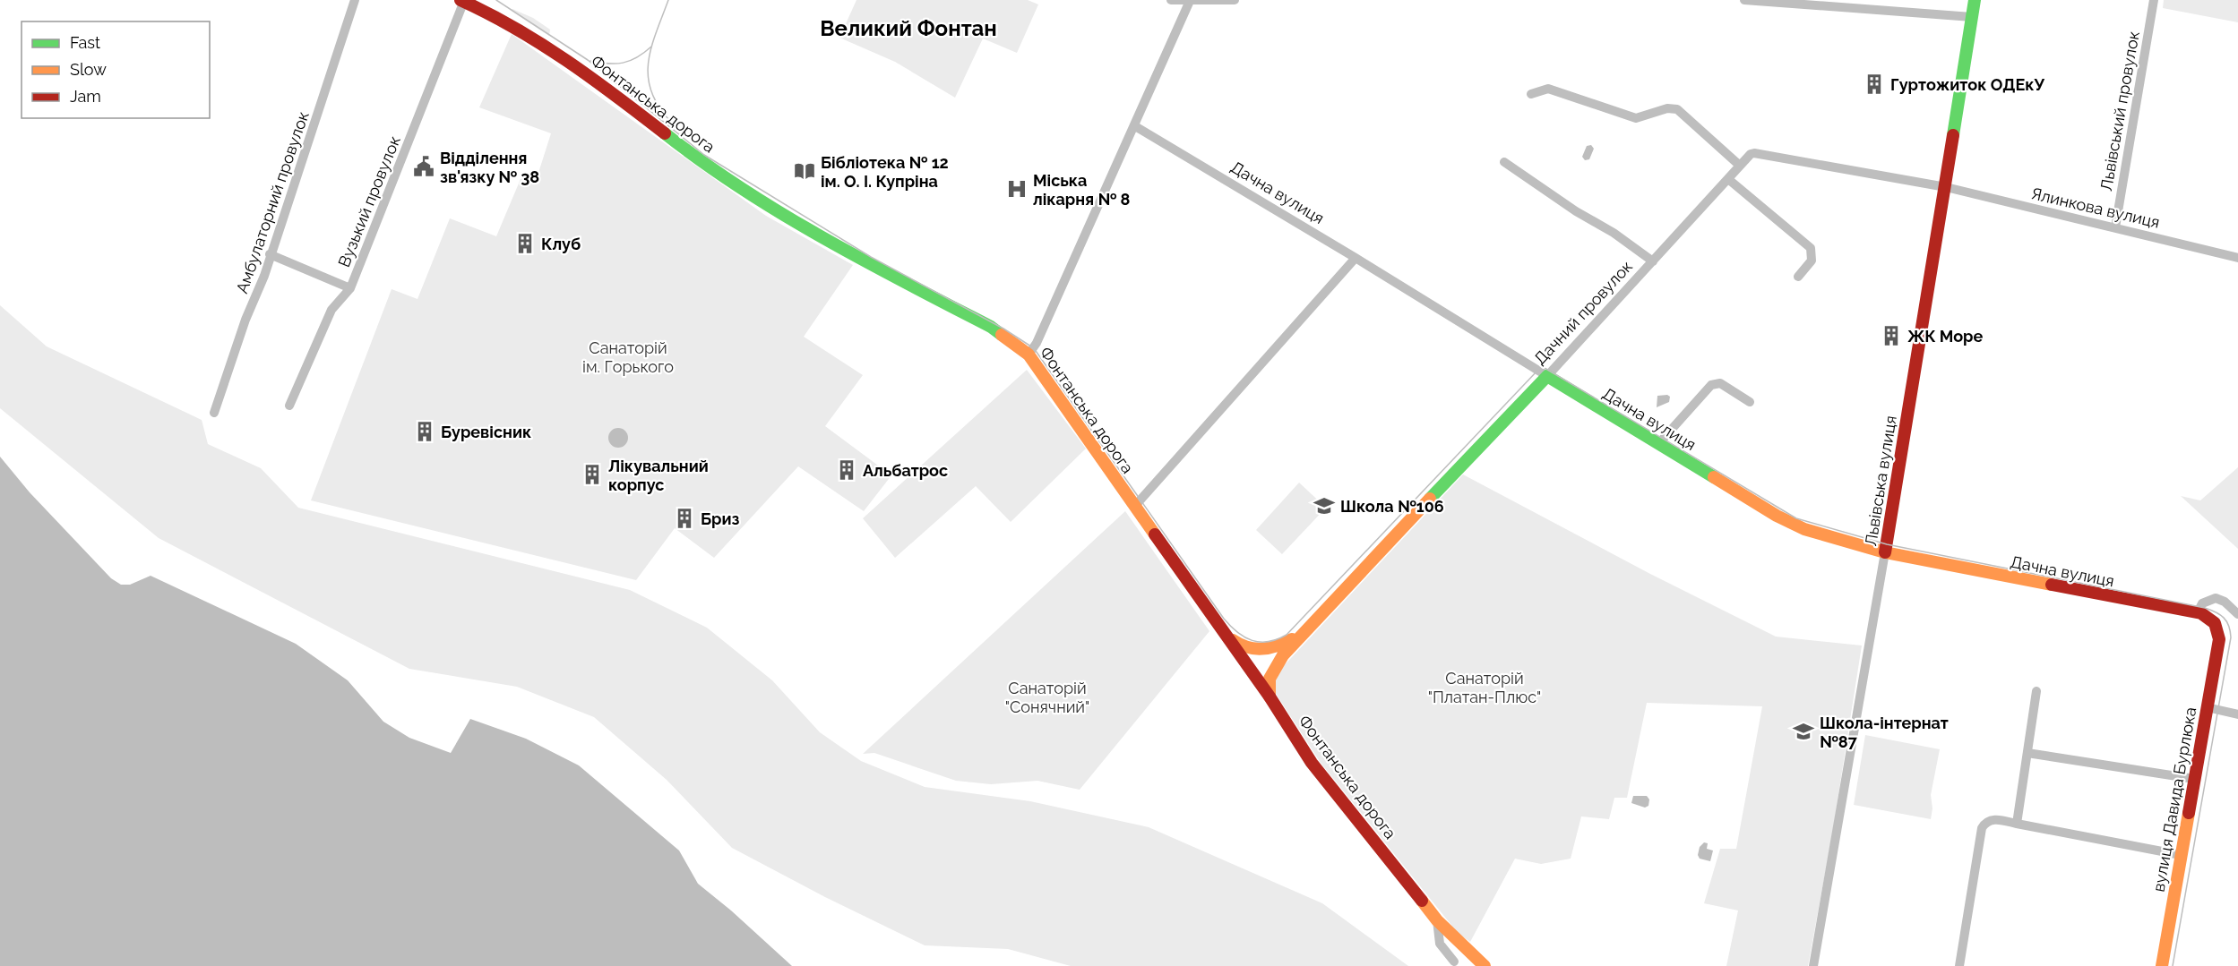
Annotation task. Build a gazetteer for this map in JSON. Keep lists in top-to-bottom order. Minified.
{"streets":{"main road":["Фонтанська дорога","Дачна вулиця","Дачний провулок","Львівська вулиця","вулиця Давида Бурлюка"],"street":["Львівський провулок","Вузький провулок","Амбулаторний провулок","Ялинкова вулиця"]},"crossings":[["Фонтанська дорога","Вузький провулок"],["Фонтанська дорога","Дачний провулок"],["Львівський провулок","Ялинкова вулиця"],["Дачна вулиця","Дачний провулок"],["Дачна вулиця","Львівська вулиця"],["Дачна вулиця","вулиця Давида Бурлюка"],["Ялинкова вулиця","Дачний провулок"],["Ялинкова вулиця","Львівська вулиця"],["Дачний провулок","Львівська вулиця"]],"districts":["Великий Фонтан"],"parks":["Cанаторій ім. Горького","Санаторій \"Платан-Плюс\"","Санаторій \"Сонячний\""],"places":{"building":["Гуртожиток ОДЕкУ","Клуб","ЖК Море","Буревісник","Альбатрос","Лікувальний корпус","Бриз"],"public building":["Відділення зв'язку № 38"],"library":["Бібліотека № 12 ім. О. І. Купріна"],"hospital":["Міська лікарня № 8"],"school or university":["Школа №106","Школа-інтернат №87"]},"legend":["Fast","Slow","Jam"]}
